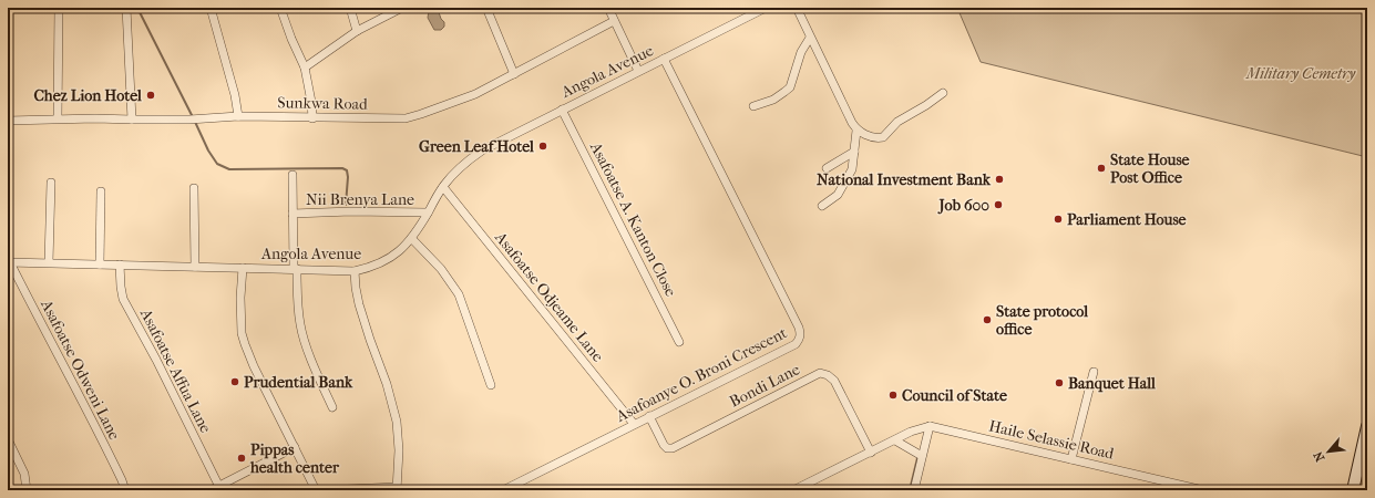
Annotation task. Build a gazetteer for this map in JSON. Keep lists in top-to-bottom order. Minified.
{"streets":{"street":["Angola Avenue","Sunkwa Road","Nii Brenya Lane","Asafoatse A. Kanton Close","Asafoatse Odjeame Lane","Asafoatse Odweni Lane","Asafoatse Affua Lane","Asafoanye O. Broni Crescent","Bondi Lane","Haile Selassie Road"]},"crossings":[["Angola Avenue","Nii Brenya Lane"],["Angola Avenue","Asafoatse A. Kanton Close"],["Angola Avenue","Asafoatse Odjeame Lane"],["Angola Avenue","Asafoatse Odweni Lane"],["Angola Avenue","Asafoatse Affua Lane"],["Angola Avenue","Asafoanye O. Broni Crescent"],["Asafoatse Odjeame Lane","Asafoanye O. Broni Crescent"],["Asafoanye O. Broni Crescent","Bondi Lane"]],"parks":["Military Cemetry"],"places":["Chez Lion Hotel","Green Leaf Hotel","State House Post Office","National Investment Bank","Job 600","Parliament House","State protocol office","Prudential Bank","Banquet Hall","Council of State","Pippas health center"],"north":"bottom left"}
